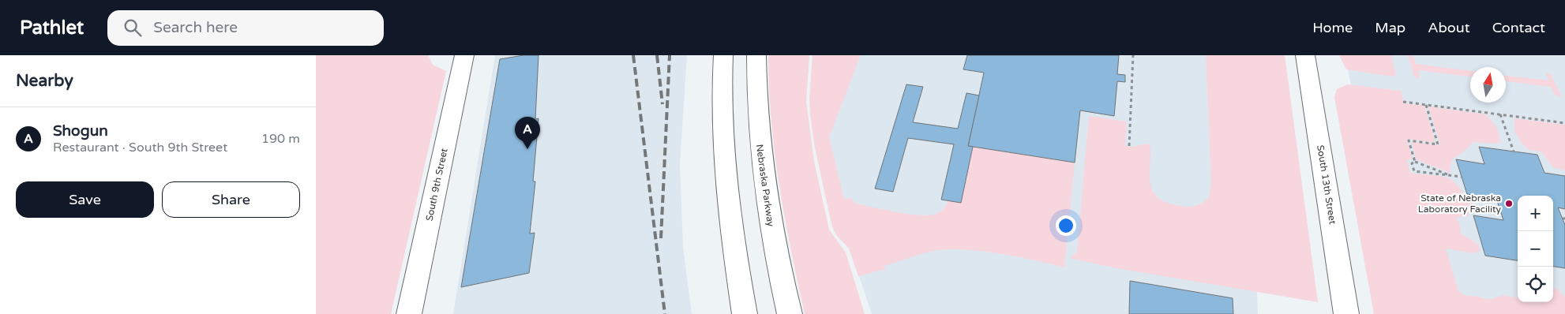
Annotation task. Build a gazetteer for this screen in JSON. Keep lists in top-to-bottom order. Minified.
{"streets":{"main road":["South 9th Street","South 13th Street","Nebraska Parkway"]},"places":["State of Nebraska Laboratory Facility"],"north":"top","page":{"header":"Pathlet","search":"Search here","nav":["Home","Map","About","Contact"],"heading":"Nearby","list":[{"mark":"A","name":"Shogun","note":"Restaurant · South 9th Street","value":"190 m"}],"pins":"A","buttons":["Save","Share"],"map_buttons":["+","−"]}}
